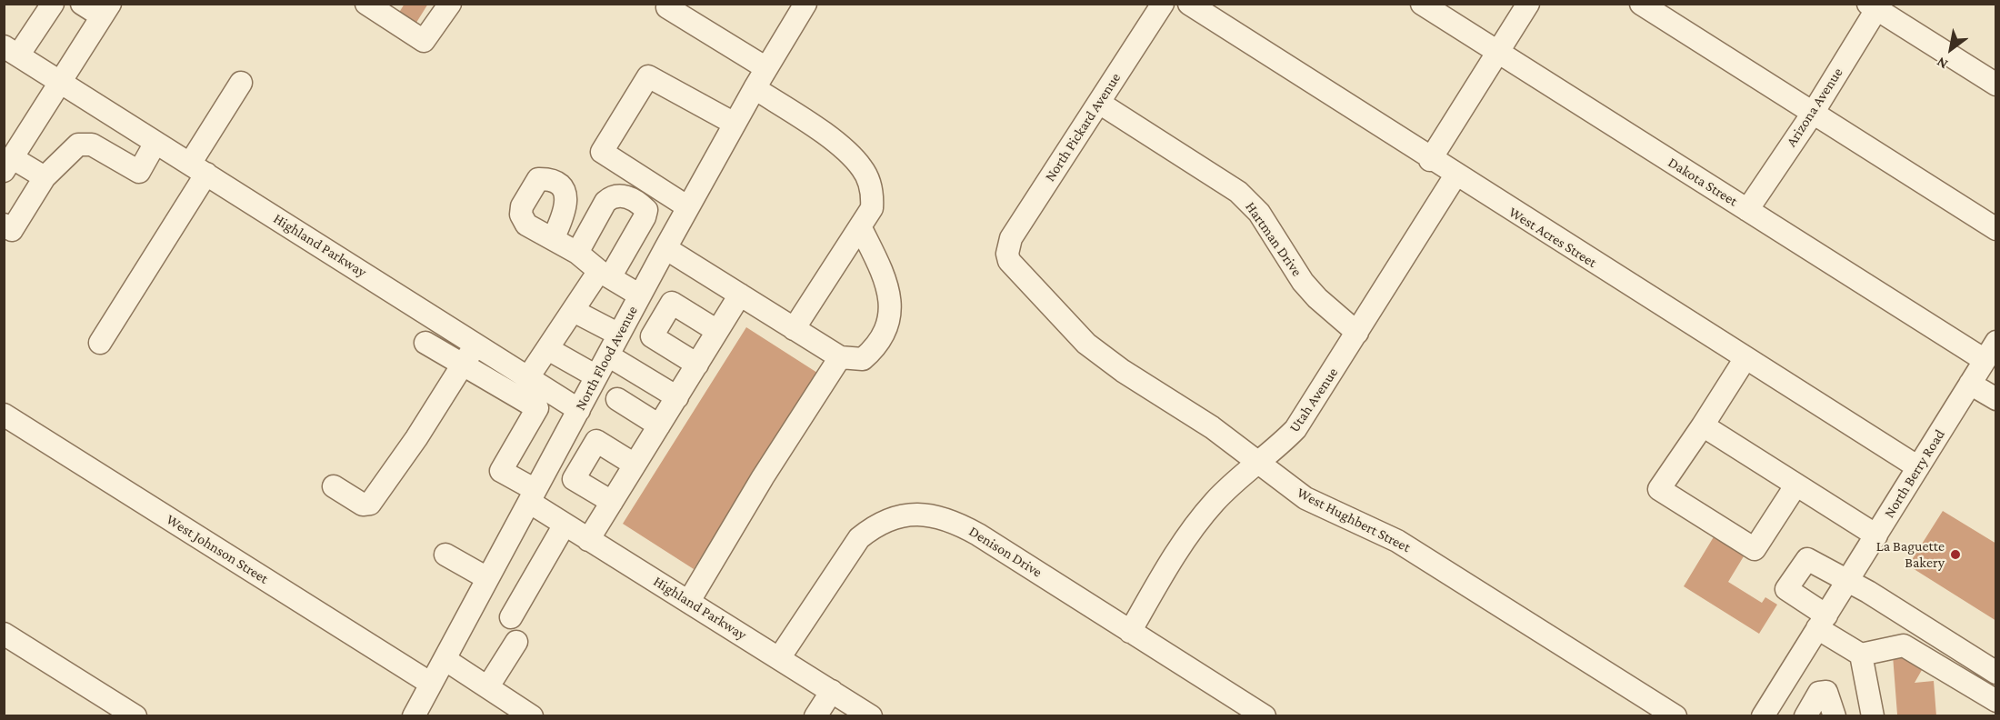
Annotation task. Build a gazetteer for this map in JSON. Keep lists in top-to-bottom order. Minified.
{"streets":{"street":["Arizona Avenue","North Pickard Avenue","Dakota Street","West Acres Street","Hartman Drive","Highland Parkway","North Flood Avenue","Utah Avenue","North Berry Road","West Hughbert Street","West Johnson Street","Denison Drive"]},"crossings":[["Arizona Avenue","Dakota Street"],["North Pickard Avenue","Hartman Drive"],["North Pickard Avenue","West Hughbert Street"],["Dakota Street","North Berry Road"],["West Acres Street","Utah Avenue"],["West Acres Street","North Berry Road"],["Hartman Drive","Utah Avenue"],["Highland Parkway","North Flood Avenue"],["Highland Parkway","Denison Drive"],["North Flood Avenue","West Johnson Street"],["Utah Avenue","West Hughbert Street"],["Utah Avenue","Denison Drive"]],"places":["La Baguette Bakery"],"north":"bottom left"}
